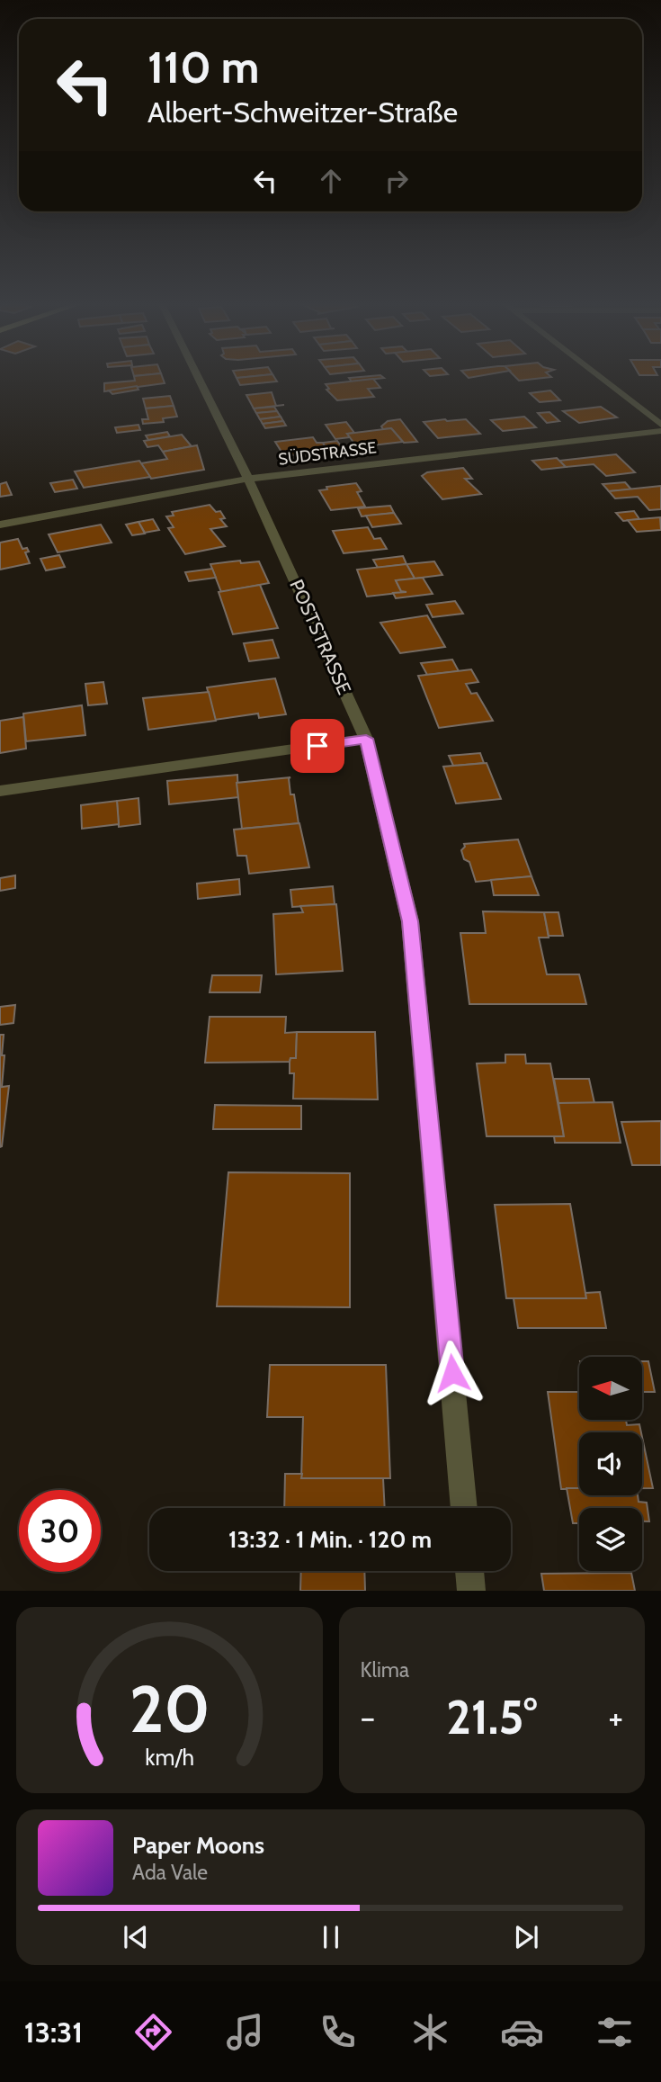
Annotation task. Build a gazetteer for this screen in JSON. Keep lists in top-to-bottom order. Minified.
{"streets":{"street":["SÜDSTRASSE","POSTSTRASSE"]},"crossings":[["SÜDSTRASSE","POSTSTRASSE"]],"north":"left","page":{"turn":["110 m","Albert-Schweitzer-Straße"],"limit":"30","trip":"13:32 · 1 Min. · 120 m","tile":"Klima","heat":["−","21.5°","+"],"song":["Paper Moons","Ada Vale"],"tabs":"13:31","gauge":["20","km/h"]}}
